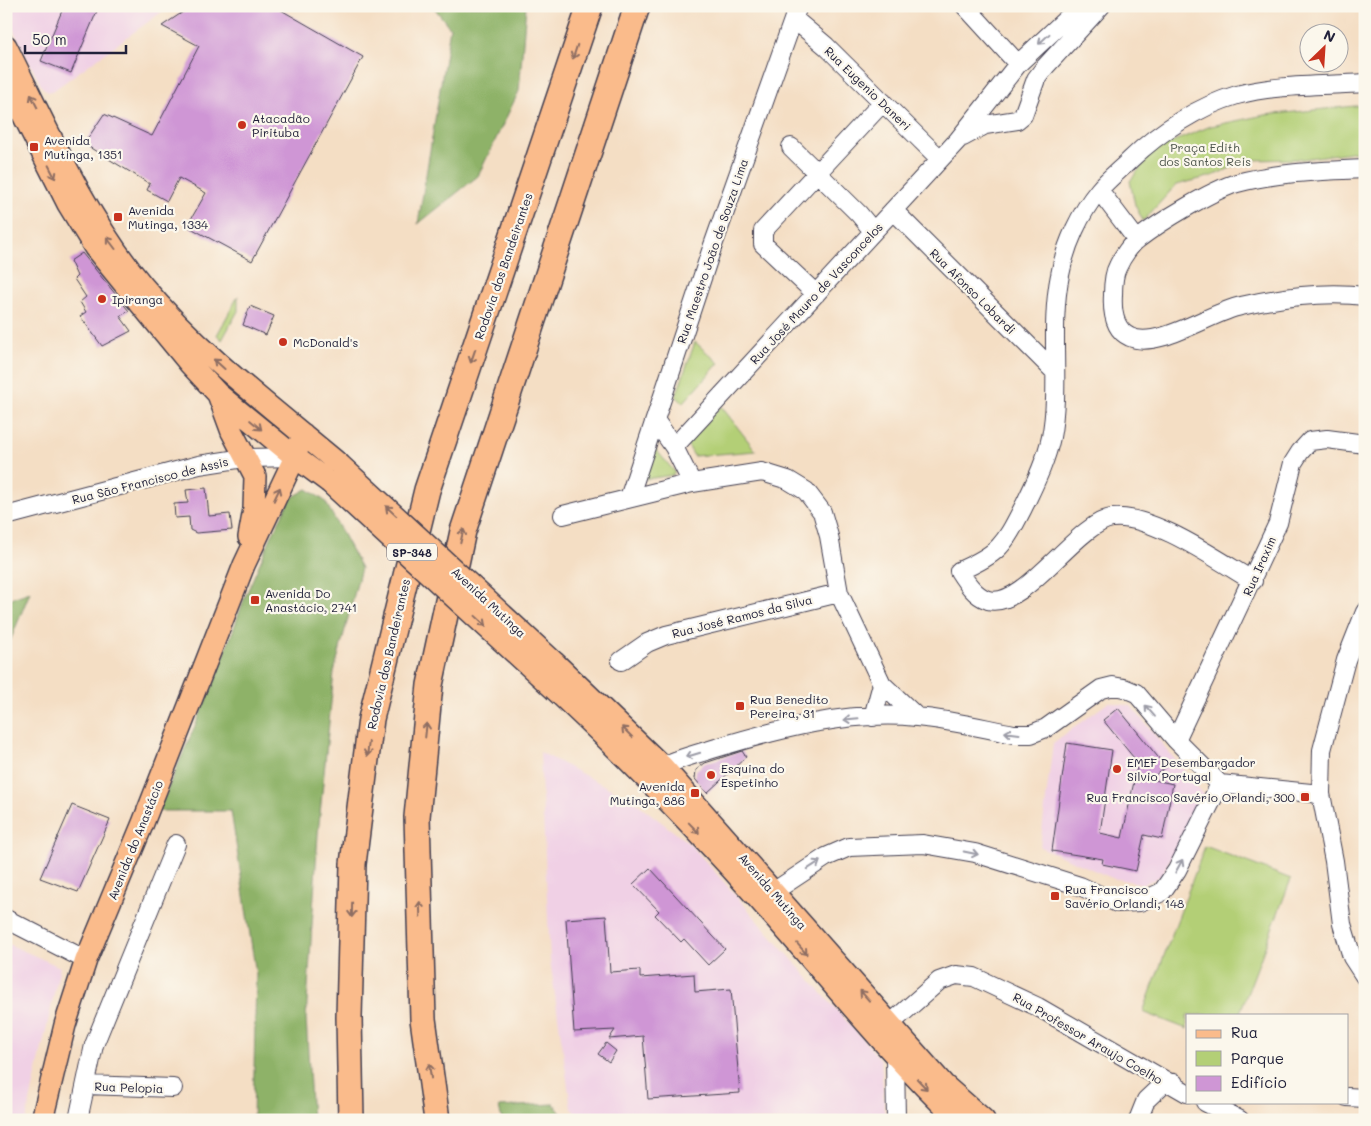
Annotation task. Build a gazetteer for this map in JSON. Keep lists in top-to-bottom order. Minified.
{"streets":{"highway":["Rodovia dos Bandeirantes","SP-348"],"main road":["Avenida Mutinga","Avenida do Anastácio"],"street":["Rua Eugenio Daneri","Rua Maestro João de Souza Lima","Rua Afonso Lobardi","Rua José Mauro de Vasconcelos","Rua São Francisco de Assis","Rua Iraxim","Rua José Ramos da Silva","Rua Professor Araujo Coelho","Rua Pelopia"]},"crossings":[["Rua Eugenio Daneri","Rua Maestro João de Souza Lima"],["Rua Eugenio Daneri","Rua José Mauro de Vasconcelos"],["Rua Afonso Lobardi","Rua José Mauro de Vasconcelos"],["Rua São Francisco de Assis","Avenida Mutinga"],["Rua São Francisco de Assis","Avenida do Anastácio"],["Avenida Mutinga","Avenida do Anastácio"],["Avenida Mutinga","Rua Professor Araujo Coelho"]],"parks":["Praça Edith dos Santos Reis"],"places":{"other":["Atacadão Pirituba","Ipiranga","McDonald's","EMEF Desembargador Silvio Portugal","Esquina do Espetinho"],"transit":["Avenida Mutinga, 1351","Avenida Mutinga, 1334","Avenida Do Anastácio, 2741","Rua Benedito Pereira, 31","Avenida Mutinga, 886","Rua Francisco Savério Orlandi, 300","Rua Francisco Savério Orlandi, 148"]},"legend":["Rua","Parque","Edifício"],"scale_bar":"50 m","north":"top right"}
